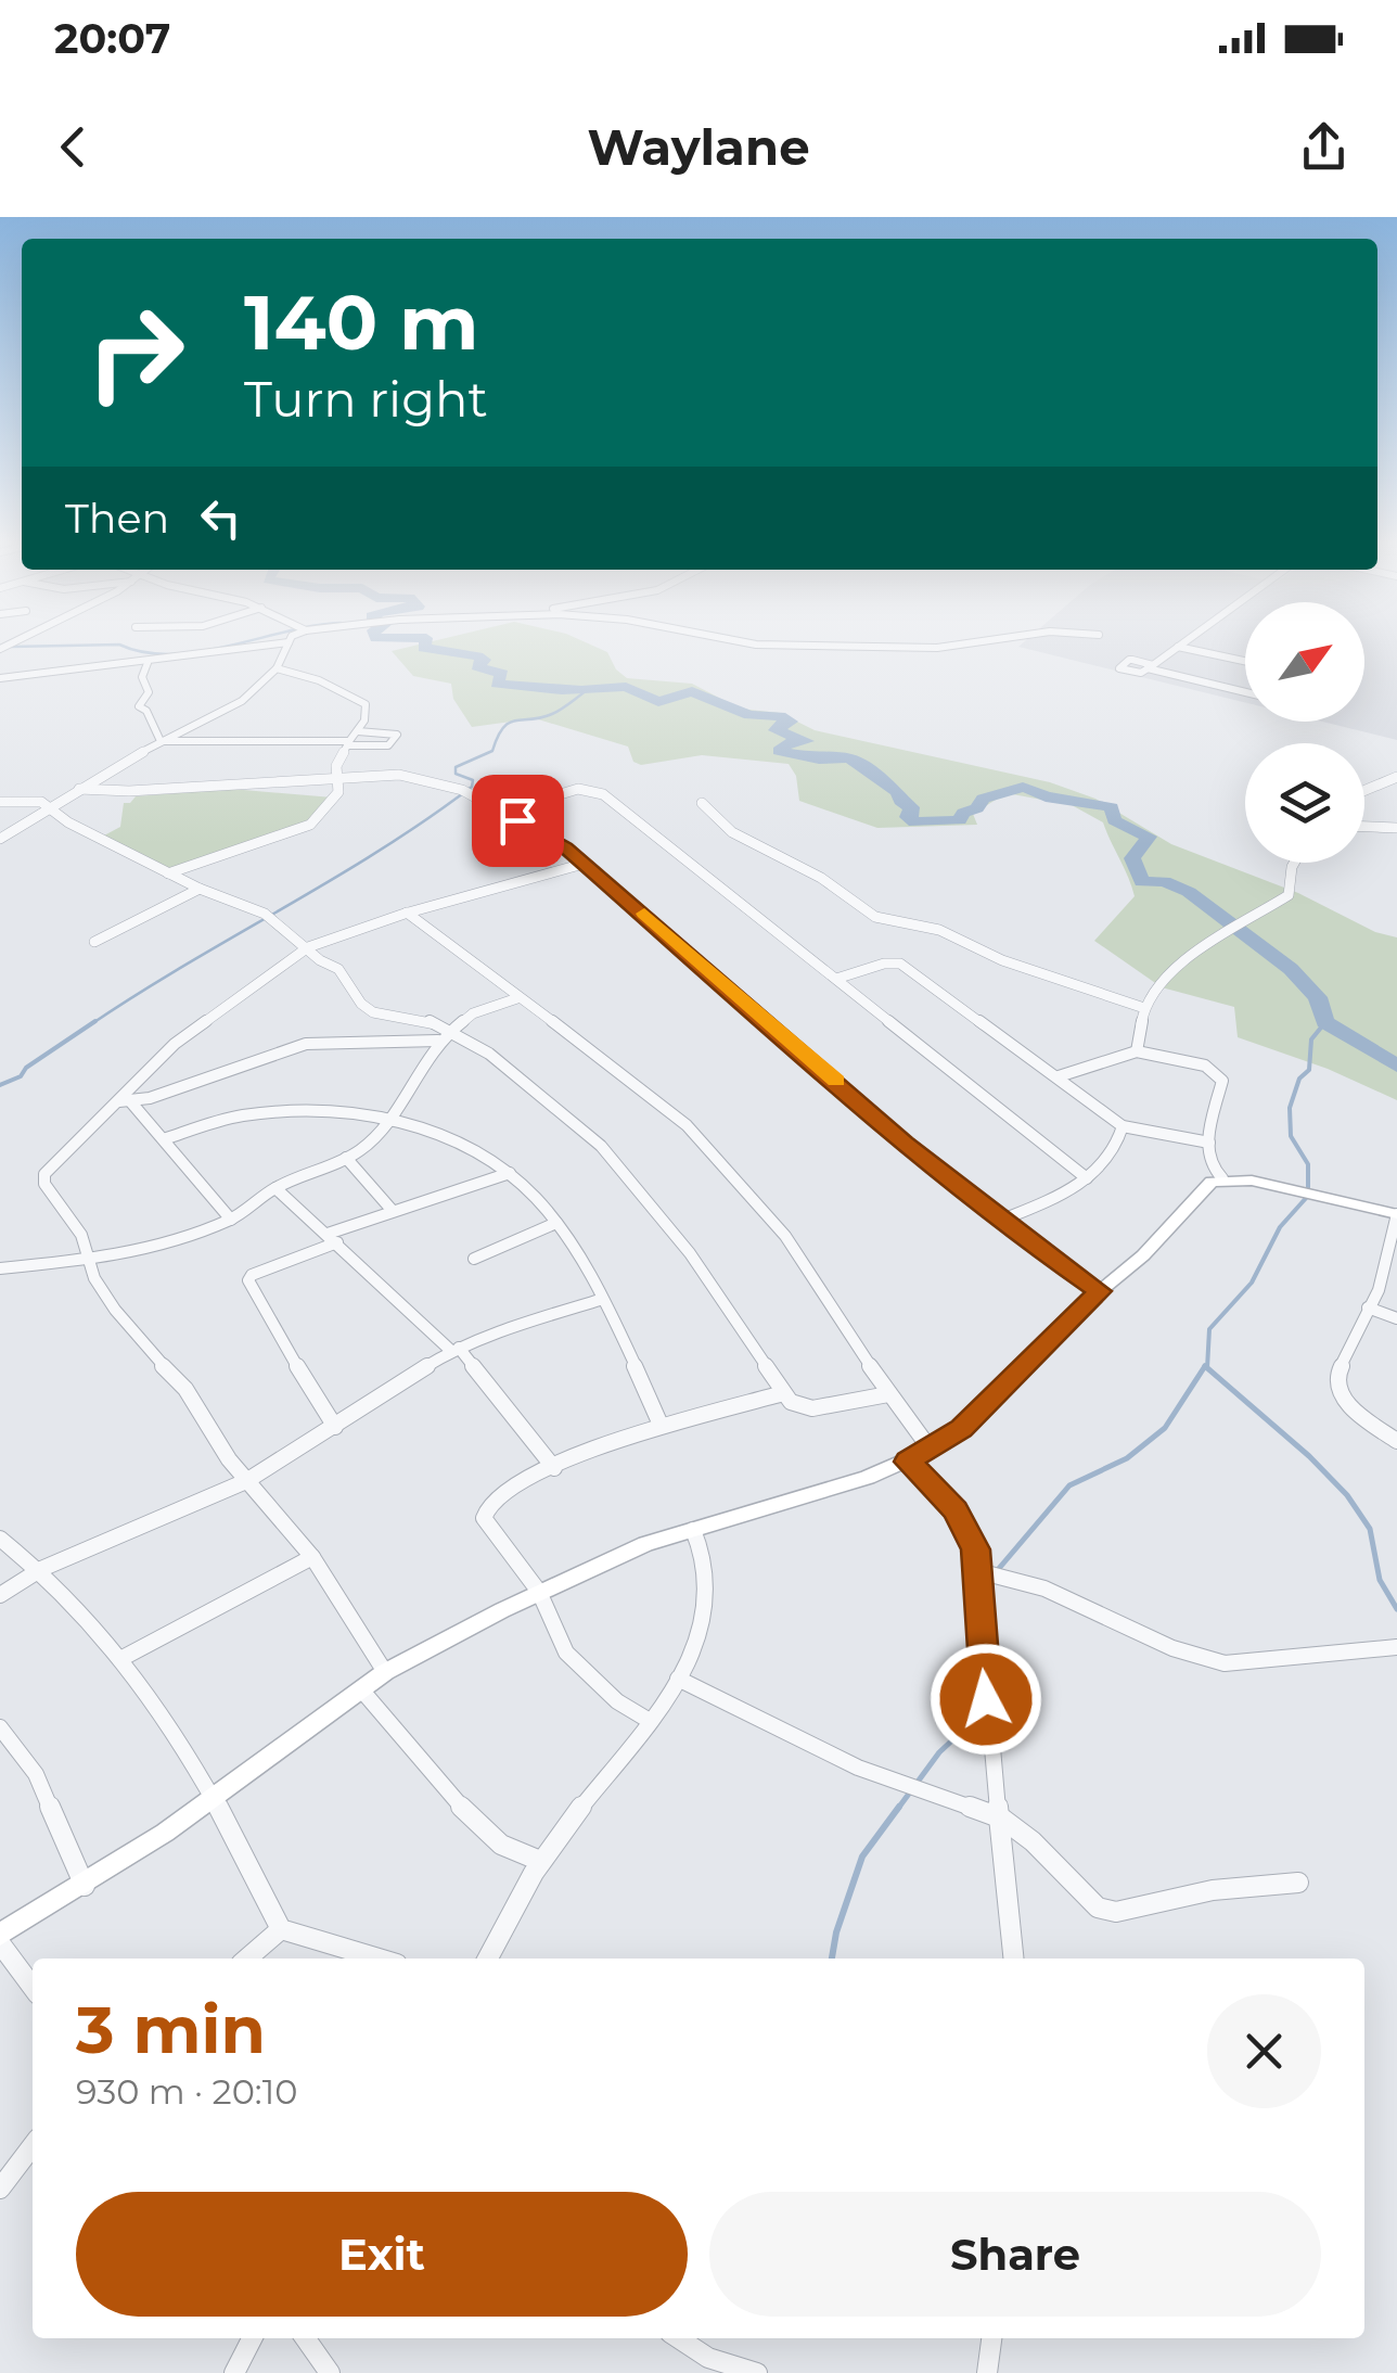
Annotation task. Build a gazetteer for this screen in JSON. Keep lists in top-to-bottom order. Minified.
{"north":"top right","page":{"status":"20:07","header":"Waylane","turn":["140 m","Turn right"],"then":"Then","heading":["3 min","930 m · 20:10"],"buttons":["Exit","Share"]}}
